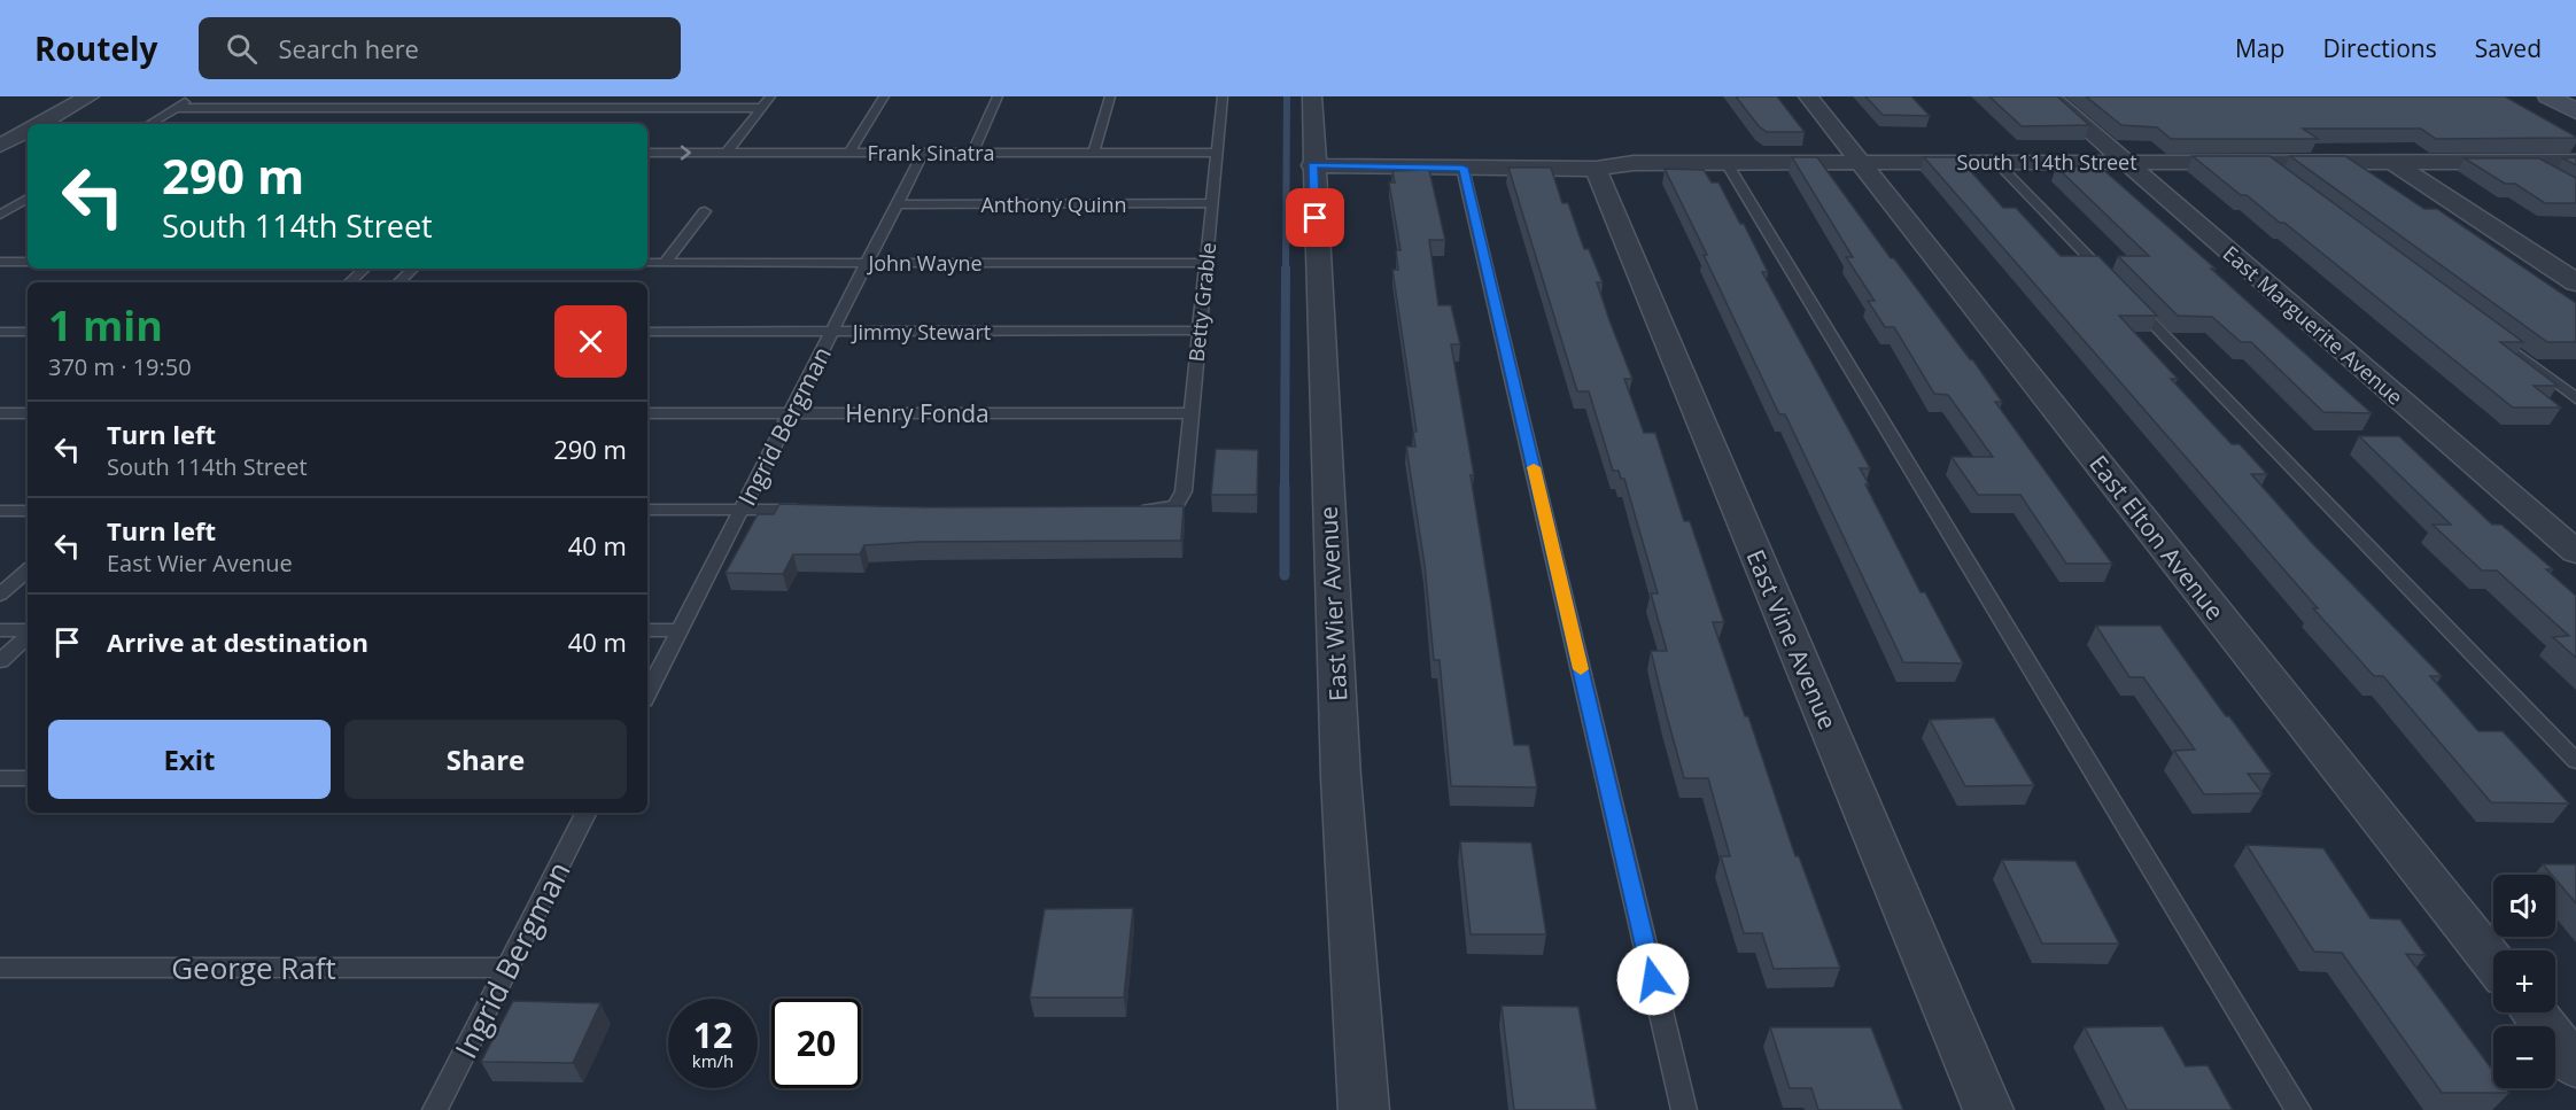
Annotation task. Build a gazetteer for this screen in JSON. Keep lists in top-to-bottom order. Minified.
{"streets":{"street":["South 114th Street","East Marguerite Avenue","East Elton Avenue","East Wier Avenue","East Vine Avenue"],"lane":["Frank Sinatra","Anthony Quinn","John Wayne","Betty Grable","Jimmy Stewart","Henry Fonda","Ingrid Bergman","George Raft"]},"crossings":[["Frank Sinatra","Betty Grable"],["Frank Sinatra","Ingrid Bergman"],["South 114th Street","East Marguerite Avenue"],["South 114th Street","East Elton Avenue"],["South 114th Street","East Wier Avenue"],["South 114th Street","East Vine Avenue"],["Anthony Quinn","Betty Grable"],["Anthony Quinn","Ingrid Bergman"],["John Wayne","Betty Grable"],["John Wayne","Ingrid Bergman"],["Betty Grable","Jimmy Stewart"],["Betty Grable","Henry Fonda"],["Jimmy Stewart","Ingrid Bergman"],["Henry Fonda","Ingrid Bergman"],["Ingrid Bergman","George Raft"]],"page":{"header":"Routely","search":"Search here","nav":["Map","Directions","Saved"],"turn":["290 m","South 114th Street"],"heading":["1 min","370 m · 19:50"],"list":[{"name":"Turn left","note":"South 114th Street","value":"290 m"},{"name":"Turn left","note":"East Wier Avenue","value":"40 m"},{"name":"Arrive at destination","value":"40 m"}],"buttons":["Exit","Share"],"map_buttons":["+","−"],"speed":"12 km/h","limit":"20"}}
